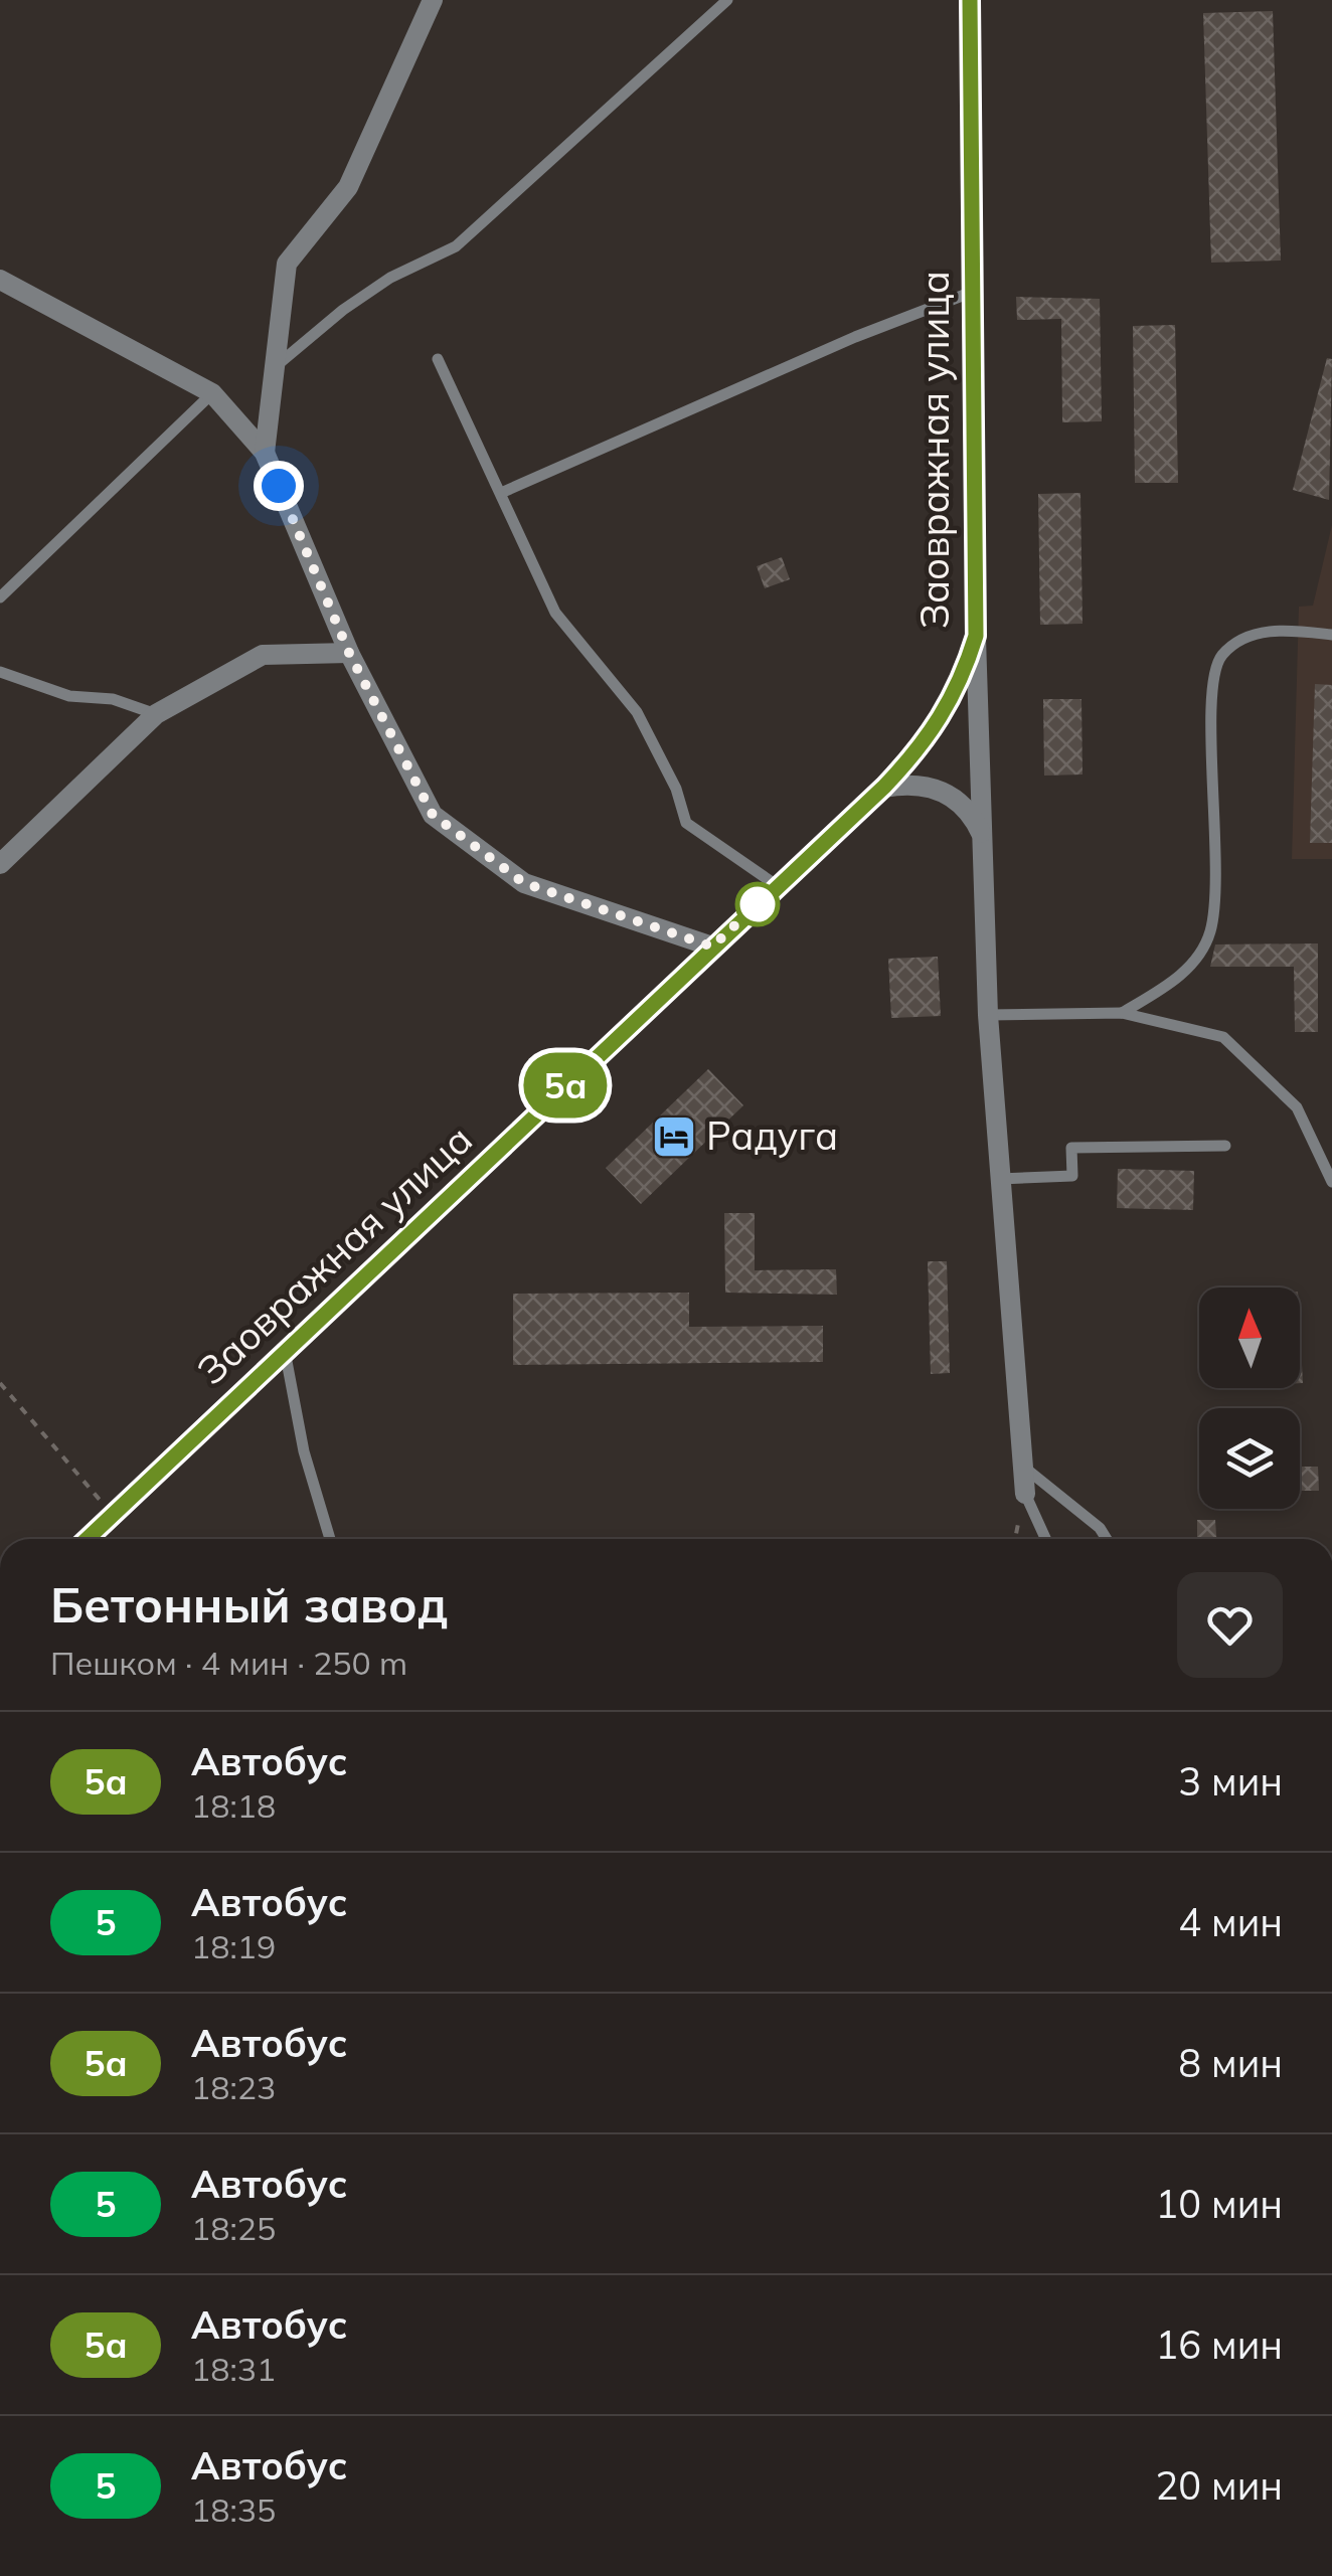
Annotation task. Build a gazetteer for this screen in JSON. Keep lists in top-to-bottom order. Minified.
{"streets":{"street":["Заовражная улица"]},"places":{"hotel":["Радуга"]},"lines":["bus line 5а"],"north":"top","page":{"on_map":"5а","heading":["Бетонный завод","Пешком · 4 мин · 250 m"],"list":[{"mark":"5а","name":"Автобус","note":"18:18","value":"3 мин"},{"mark":"5","name":"Автобус","note":"18:19","value":"4 мин"},{"mark":"5а","name":"Автобус","note":"18:23","value":"8 мин"},{"mark":"5","name":"Автобус","note":"18:25","value":"10 мин"},{"mark":"5а","name":"Автобус","note":"18:31","value":"16 мин"},{"mark":"5","name":"Автобус","note":"18:35","value":"20 мин"}]}}
